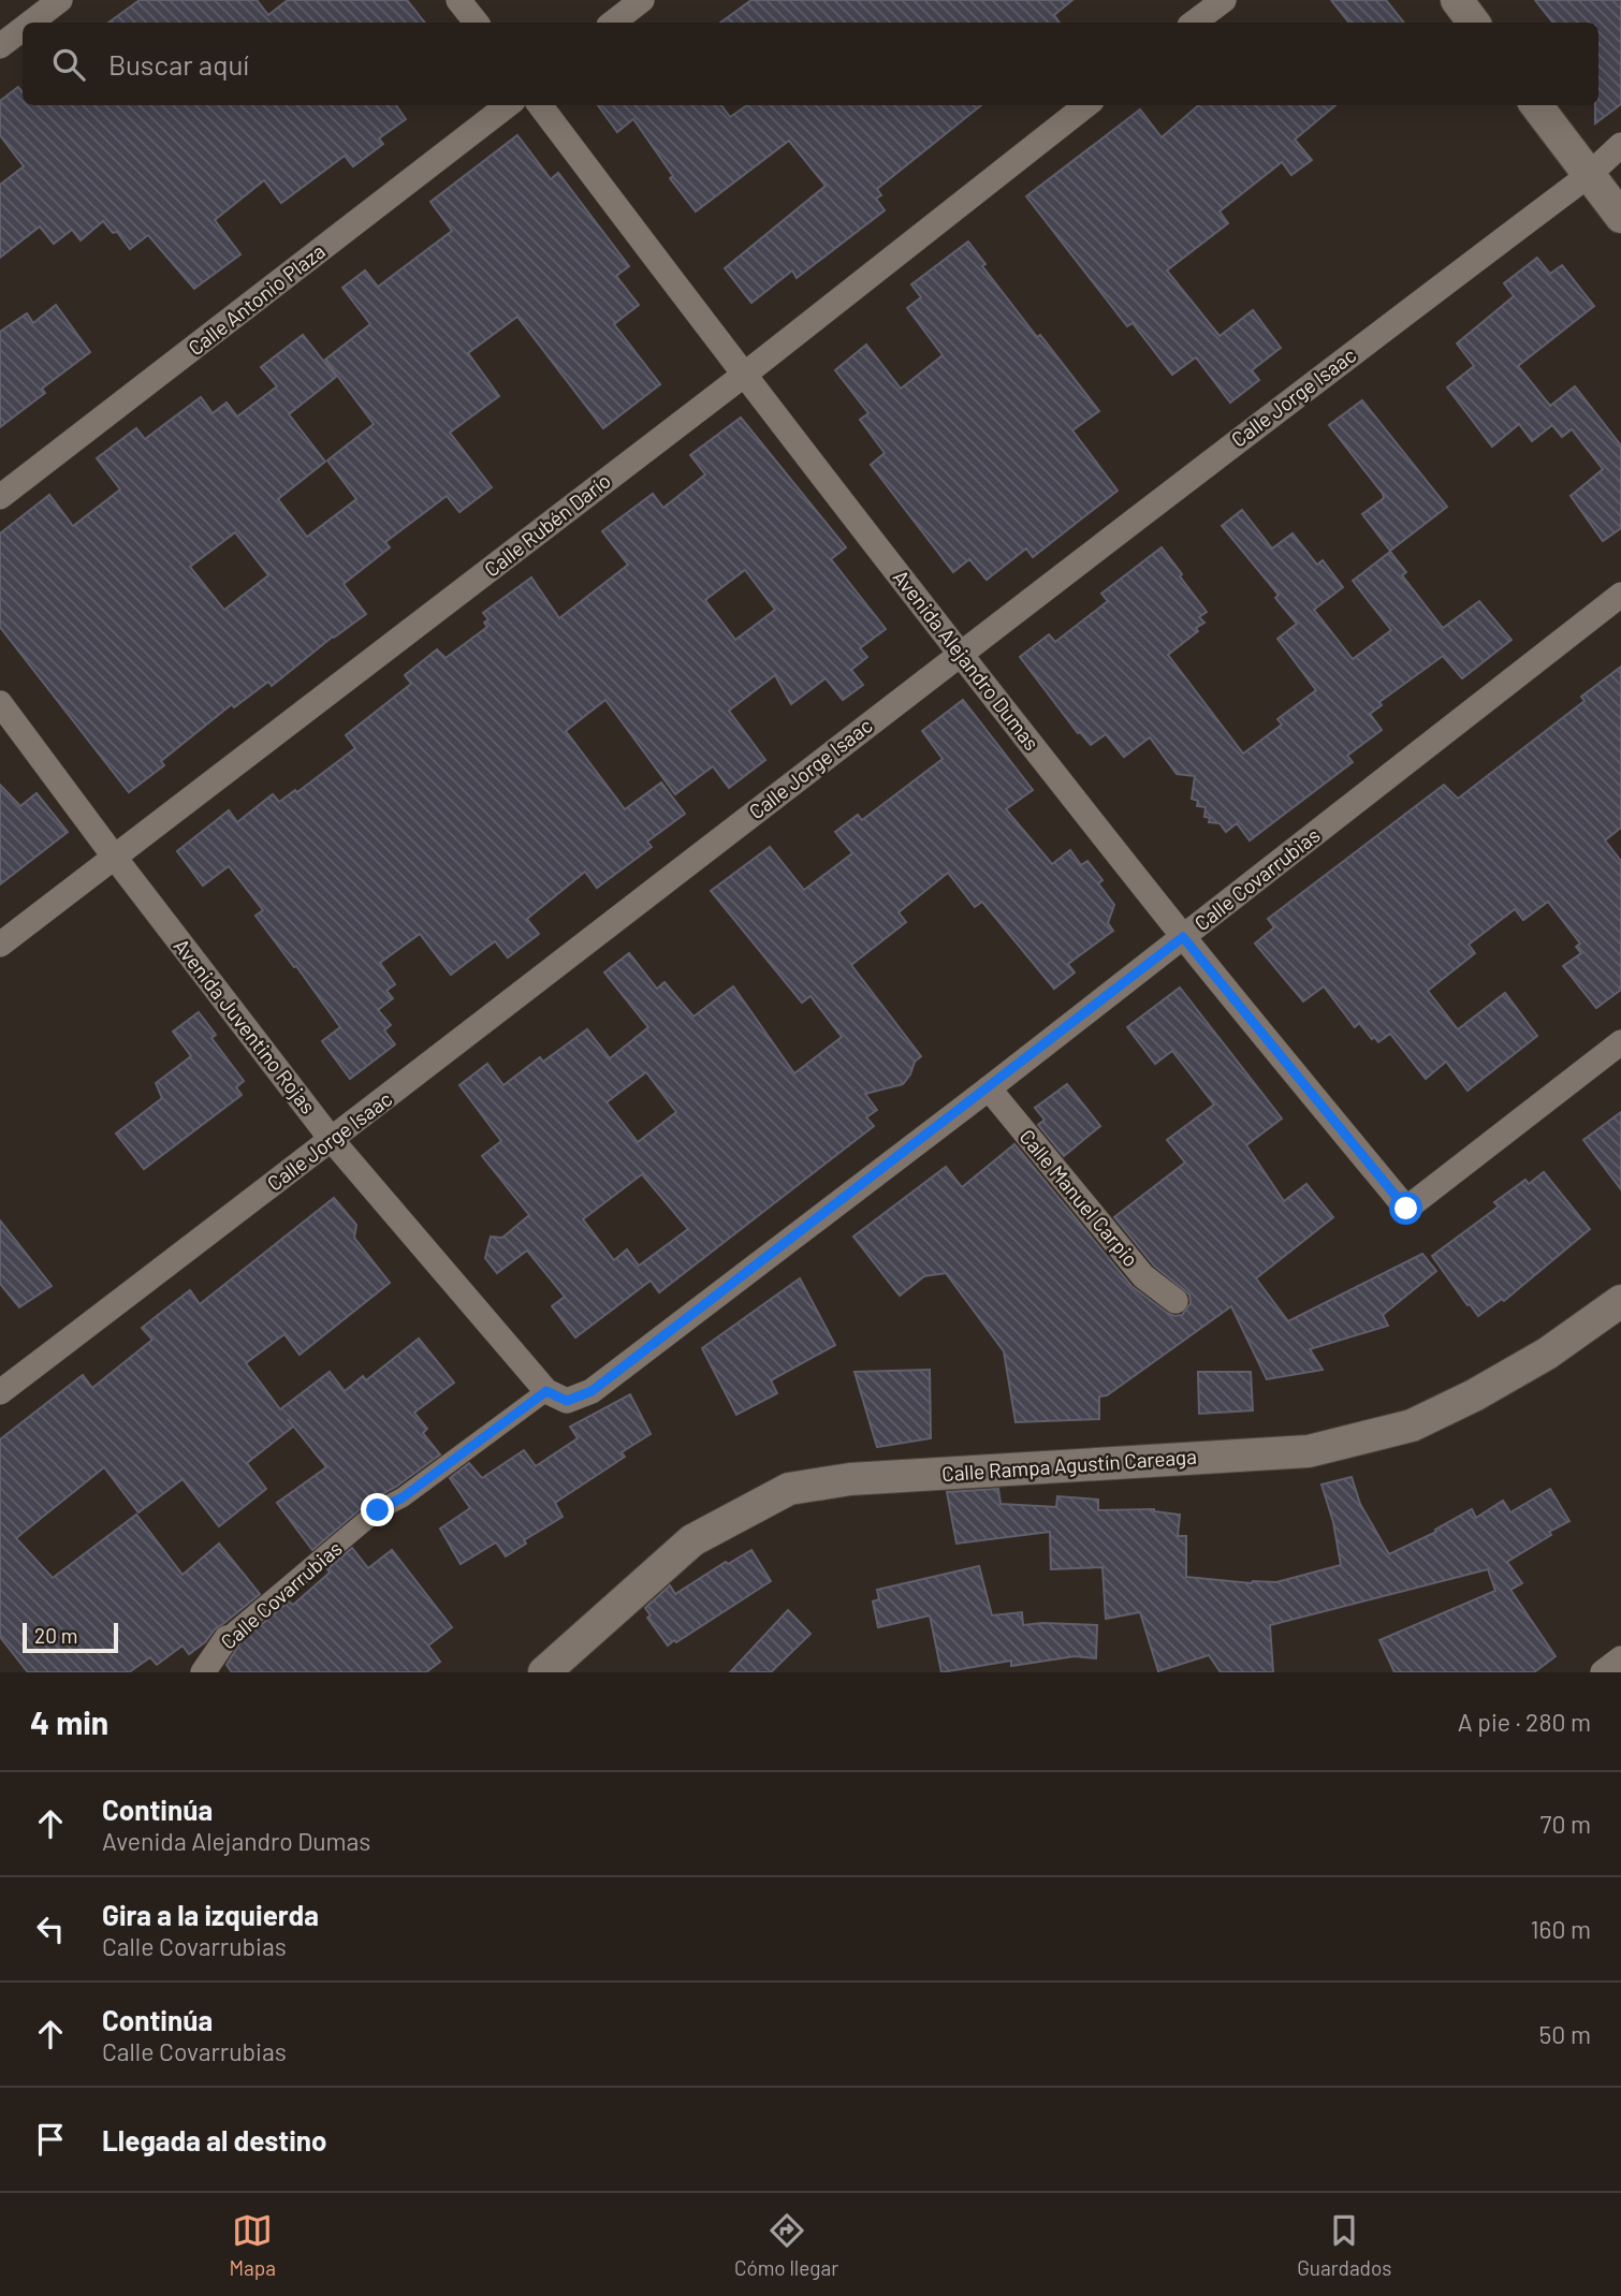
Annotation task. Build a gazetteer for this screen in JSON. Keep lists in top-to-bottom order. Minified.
{"streets":{"street":["Calle Antonio Plaza","Calle Jorge Isaac","Calle Rubén Darío","Avenida Alejandro Dumas","Calle Covarrubias","Avenida Juventino Rojas","Calle Manuel Carpio","Calle Rampa Agustín Careaga"]},"crossings":[["Calle Jorge Isaac","Avenida Alejandro Dumas"],["Calle Jorge Isaac","Avenida Juventino Rojas"],["Calle Rubén Darío","Avenida Alejandro Dumas"],["Calle Rubén Darío","Avenida Juventino Rojas"],["Avenida Alejandro Dumas","Calle Covarrubias"],["Calle Covarrubias","Avenida Juventino Rojas"],["Calle Covarrubias","Calle Manuel Carpio"]],"scale_bar":"20 m","page":{"search":"Buscar aquí","scale":"20 m","heading":["4 min","A pie · 280 m"],"list":[["Continúa","Avenida Alejandro Dumas","70 m"],["Gira a la izquierda","Calle Covarrubias","160 m"],["Continúa","Calle Covarrubias","50 m"],"Llegada al destino"],"nav":["Mapa","Cómo llegar","Guardados"]}}
